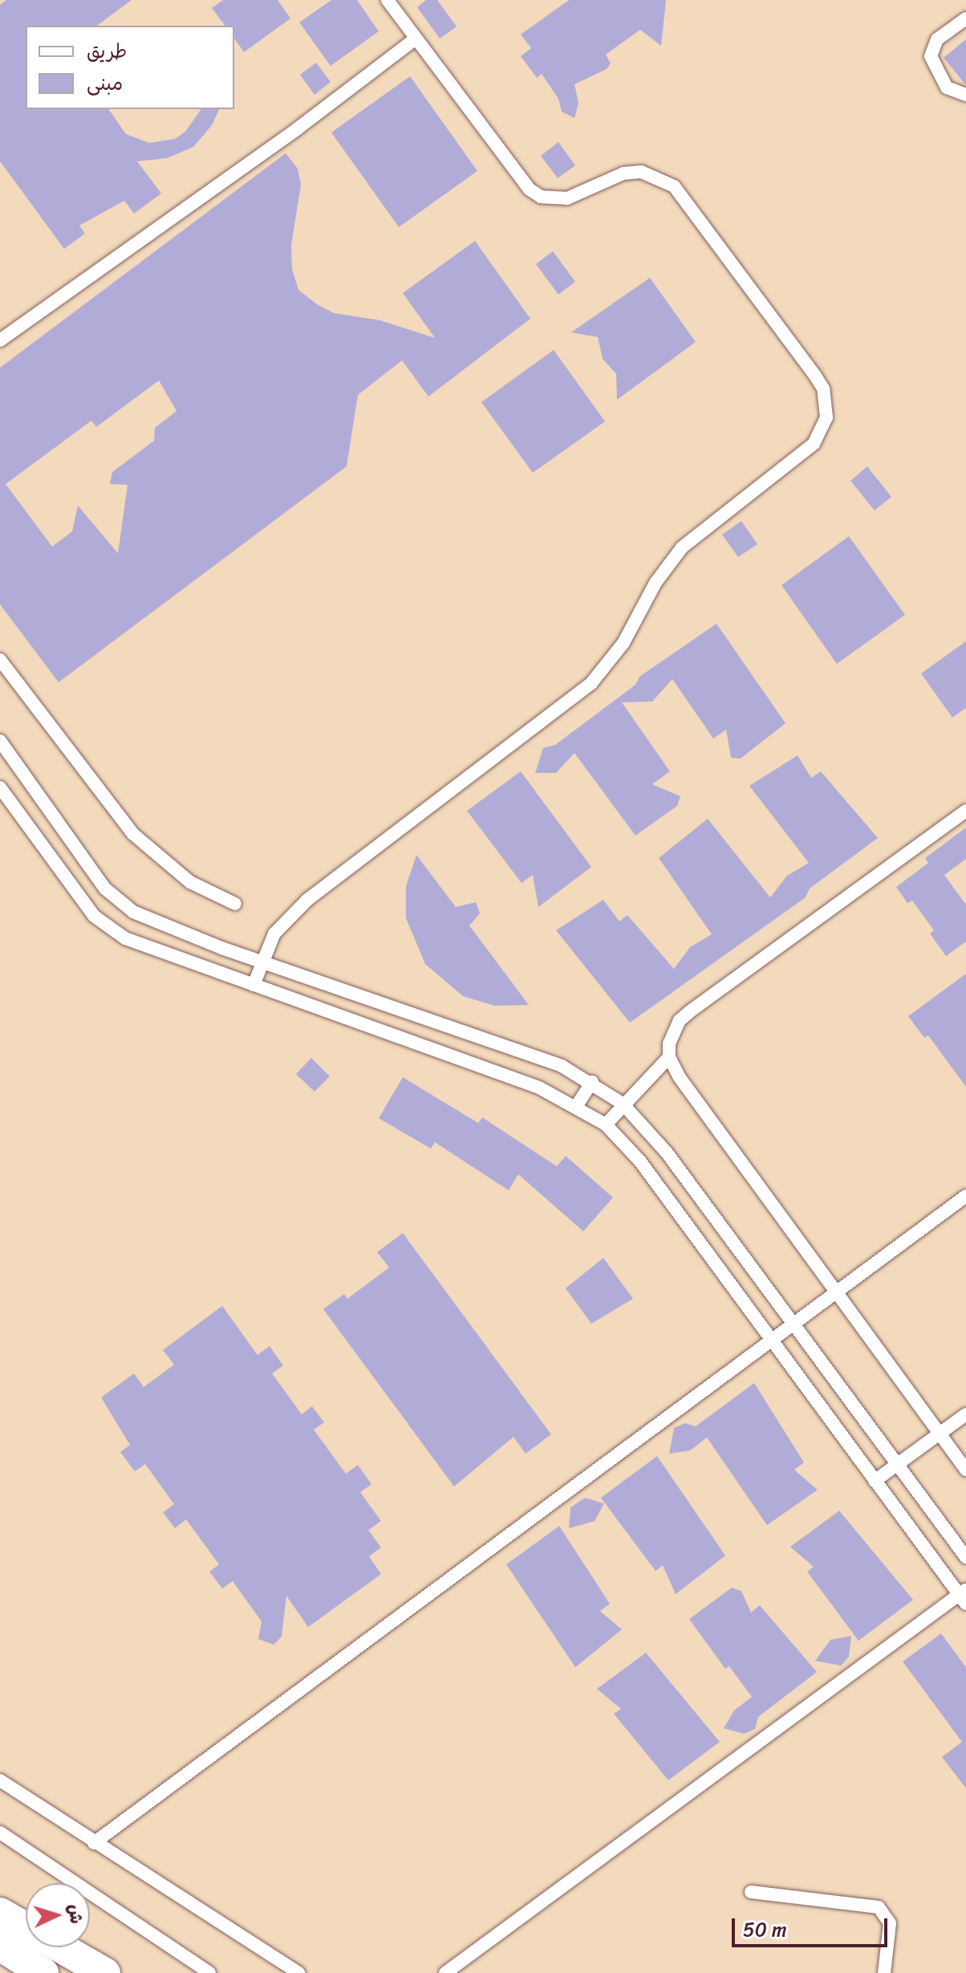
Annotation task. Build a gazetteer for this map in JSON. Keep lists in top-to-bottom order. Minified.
{"legend":["طريق","مبنى"],"scale_bar":"50 m","north":"right"}
